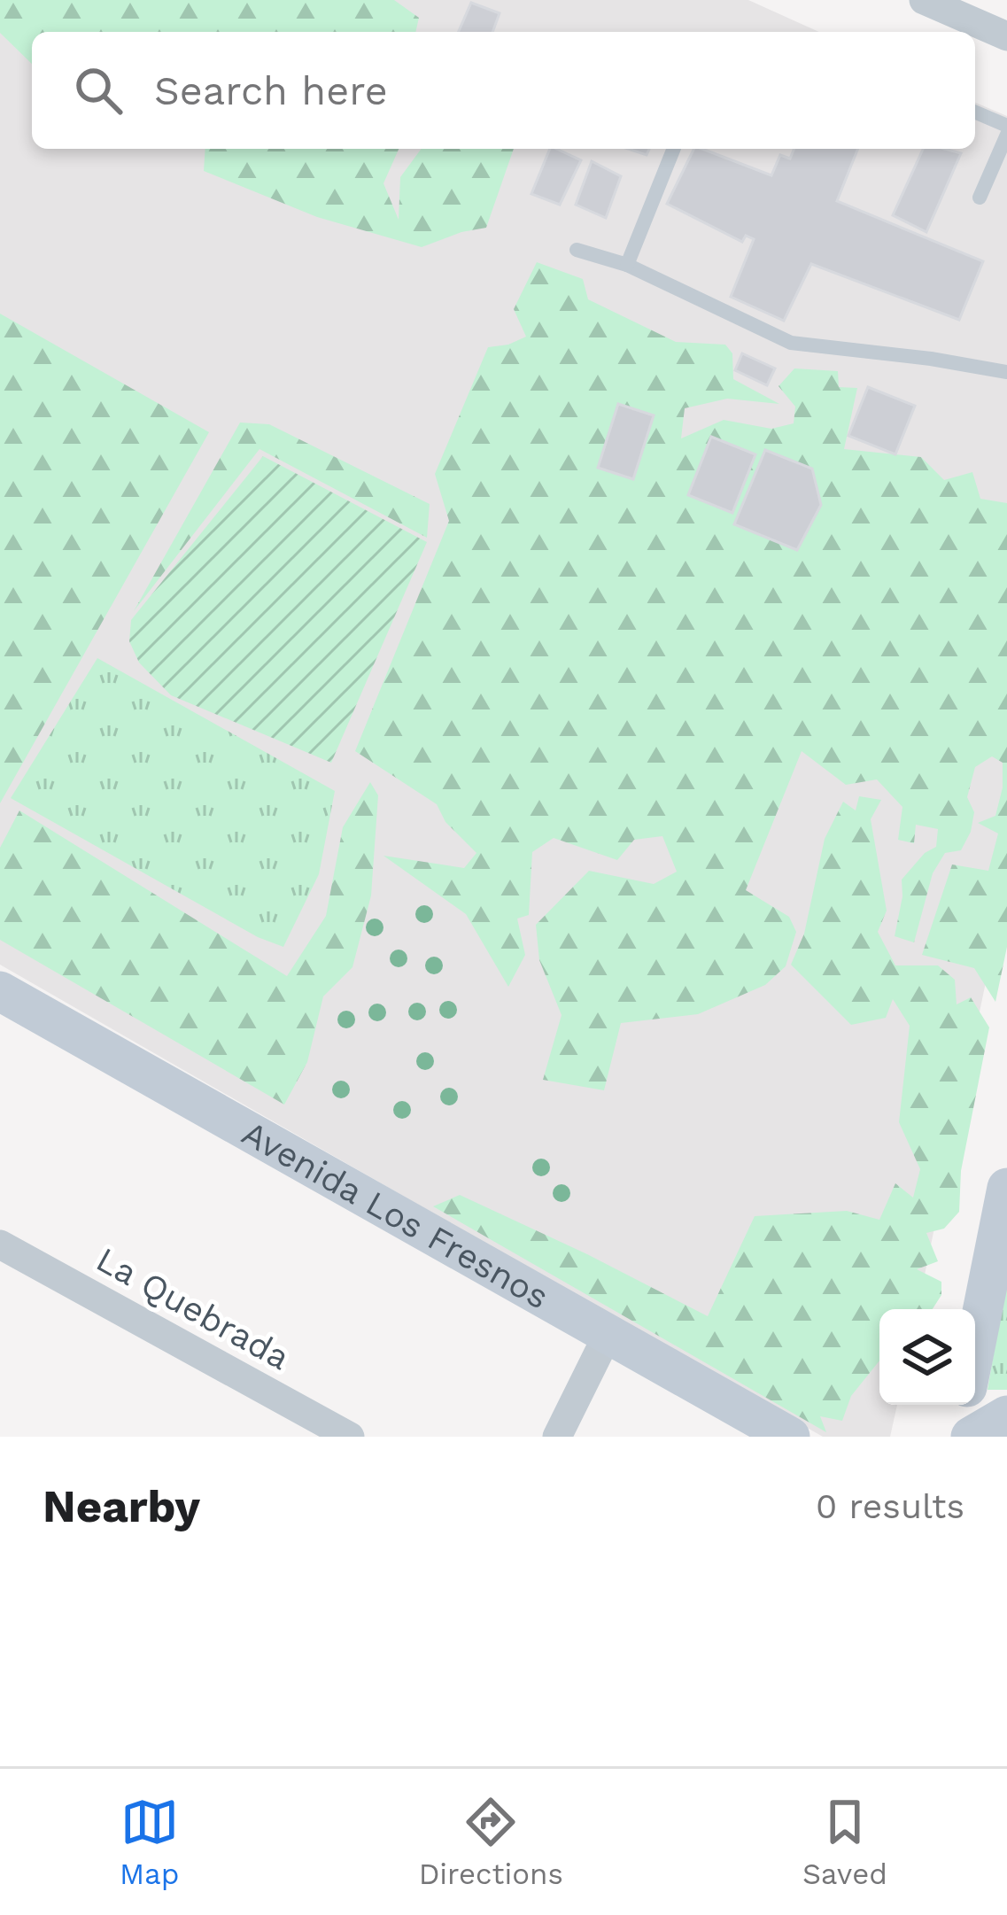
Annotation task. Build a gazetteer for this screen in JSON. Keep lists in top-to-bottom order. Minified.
{"streets":{"main road":["Avenida Los Fresnos"],"street":["La Quebrada"]},"page":{"search":"Search here","heading":["Nearby","0 results"],"nav":["Map","Directions","Saved"]}}
